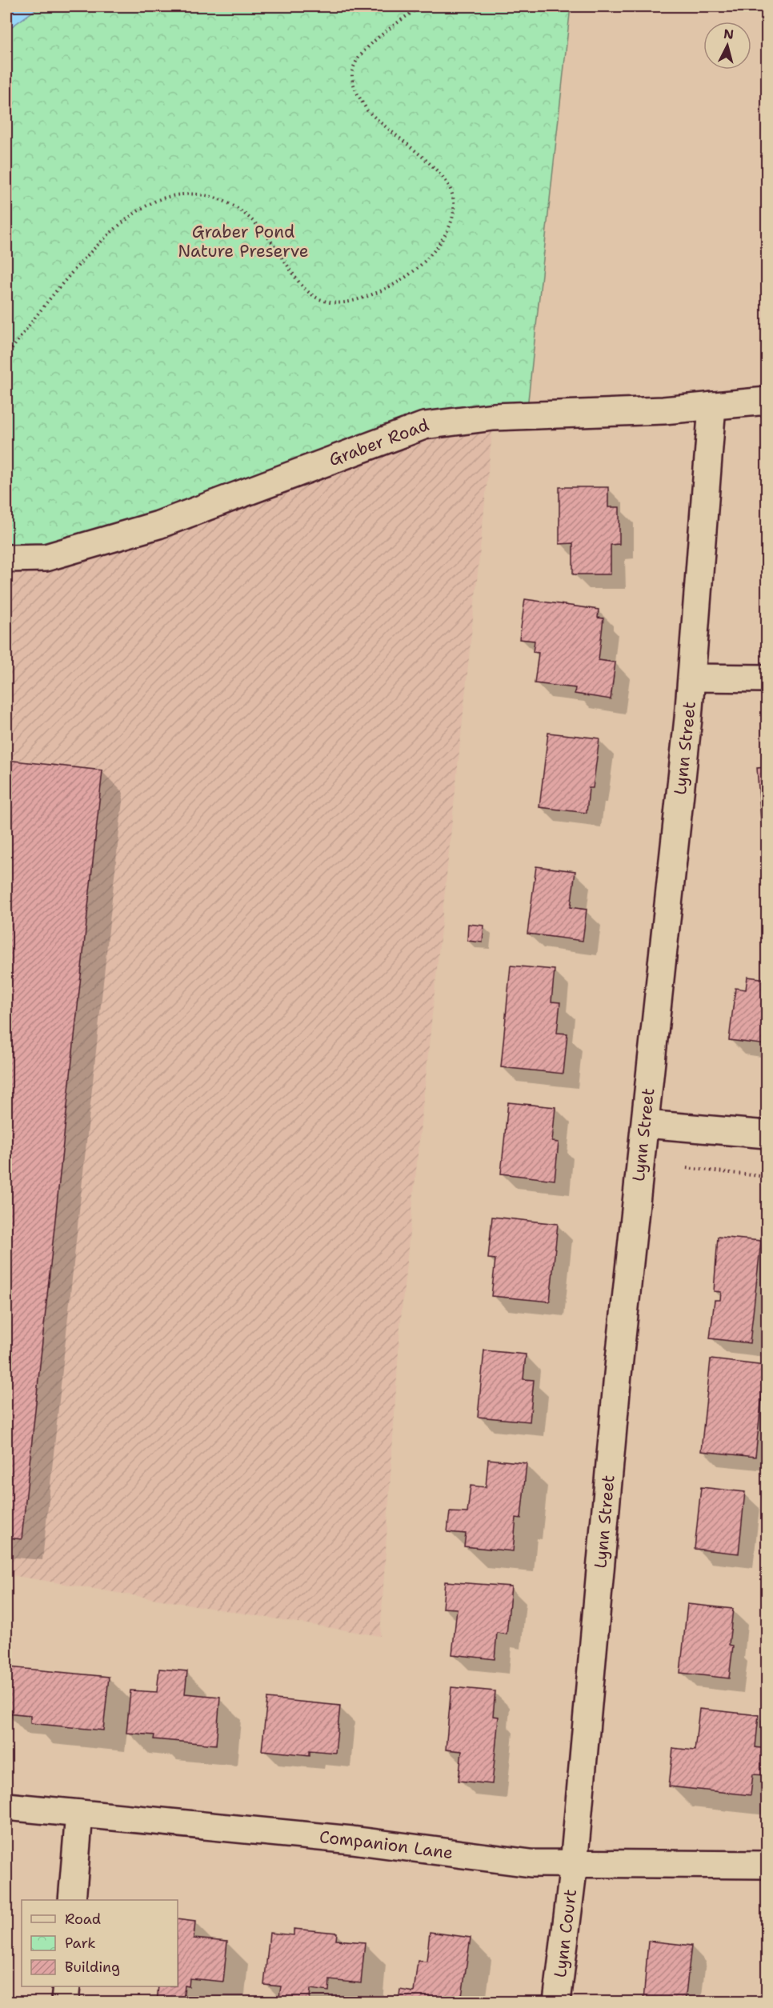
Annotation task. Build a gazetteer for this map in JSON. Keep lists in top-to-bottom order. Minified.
{"streets":{"street":["Graber Road","Lynn Street","Companion Lane","Lynn Court"]},"crossings":[["Graber Road","Lynn Street"],["Lynn Street","Companion Lane"],["Lynn Street","Lynn Court"],["Companion Lane","Lynn Court"]],"parks":["Graber Pond Nature Preserve"],"legend":["Road","Park","Building"],"north":"top"}
